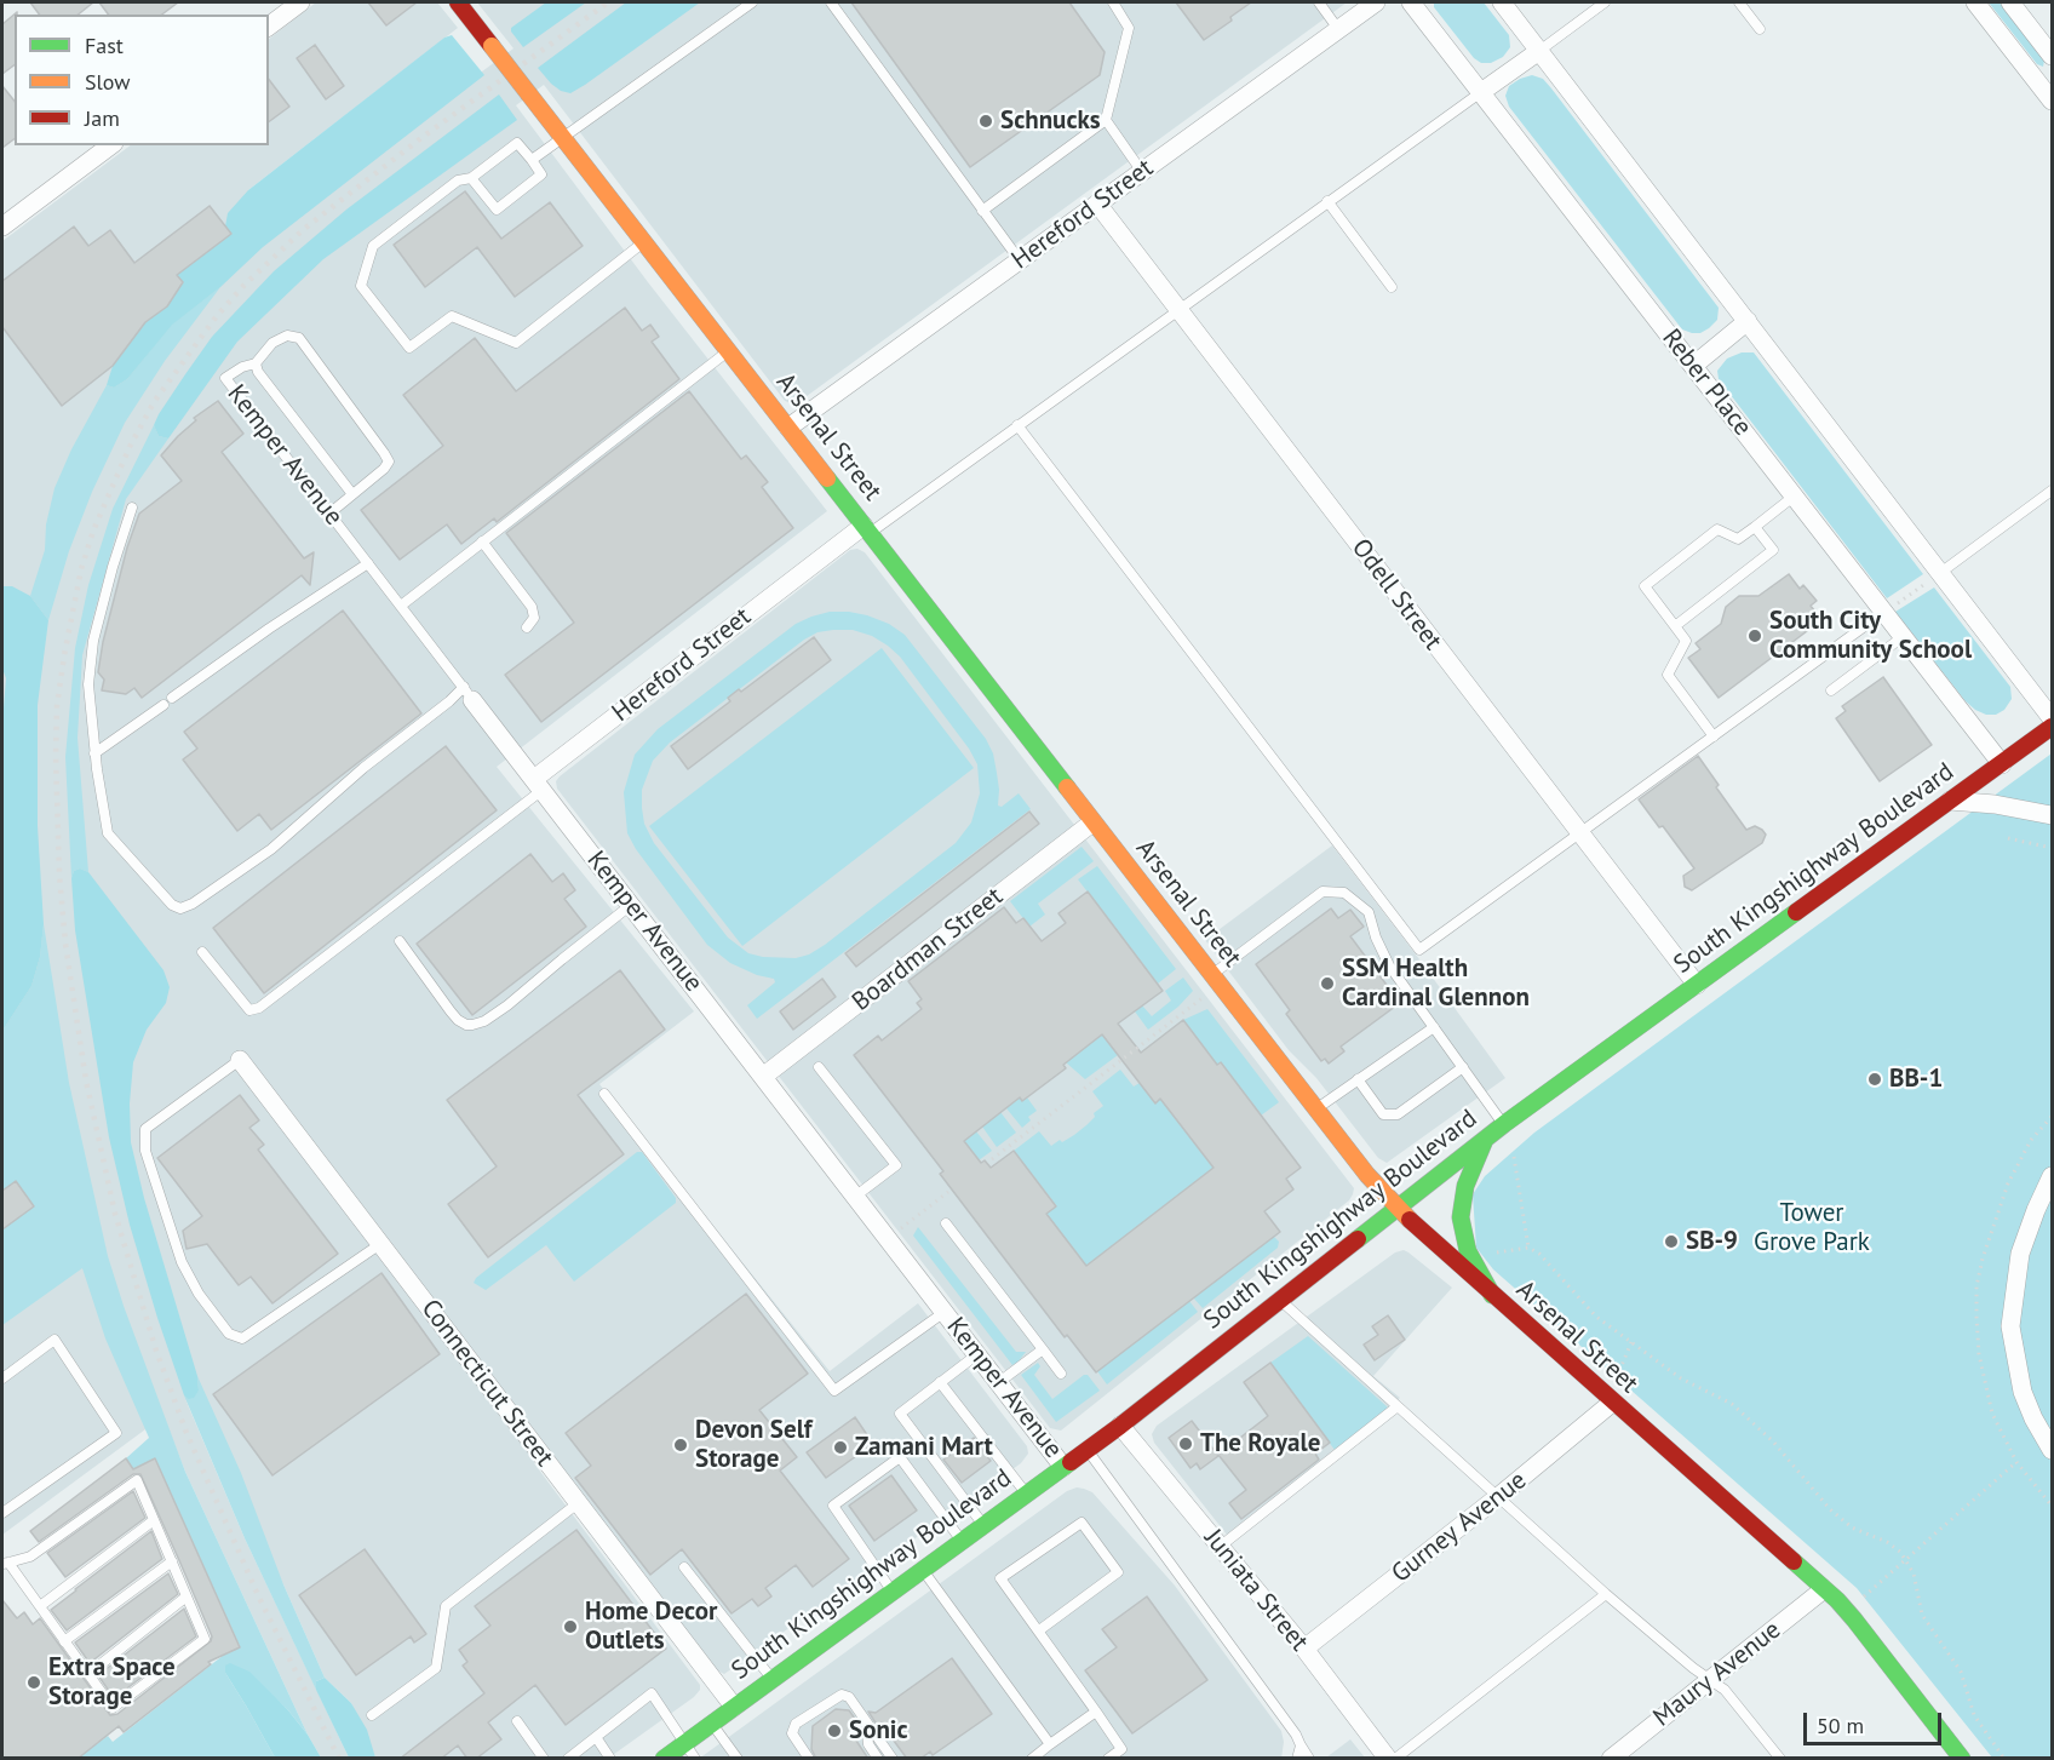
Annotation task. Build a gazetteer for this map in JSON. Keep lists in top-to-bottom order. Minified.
{"streets":{"main road":["Arsenal Street","South Kingshighway Boulevard"],"street":["Hereford Street","Reber Place","Kemper Avenue","Odell Street","Boardman Street","Connecticut Street","Gurney Avenue","Juniata Street","Maury Avenue"]},"crossings":[["Hereford Street","Arsenal Street"],["Hereford Street","Kemper Avenue"],["Hereford Street","Odell Street"],["Reber Place","South Kingshighway Boulevard"],["Arsenal Street","South Kingshighway Boulevard"],["Arsenal Street","Boardman Street"],["Arsenal Street","Gurney Avenue"],["Arsenal Street","Maury Avenue"],["Kemper Avenue","South Kingshighway Boulevard"],["Kemper Avenue","Boardman Street"],["Odell Street","South Kingshighway Boulevard"],["South Kingshighway Boulevard","Connecticut Street"],["South Kingshighway Boulevard","Juniata Street"],["Gurney Avenue","Juniata Street"]],"parks":["Tower Grove Park"],"places":["Schnucks","South City Community School","SSM Health Cardinal Glennon","BB-1","SB-9","The Royale","Devon Self Storage","Zamani Mart","Home Decor Outlets","Extra Space Storage","Sonic"],"legend":["Fast","Slow","Jam"],"scale_bar":"50 m"}
